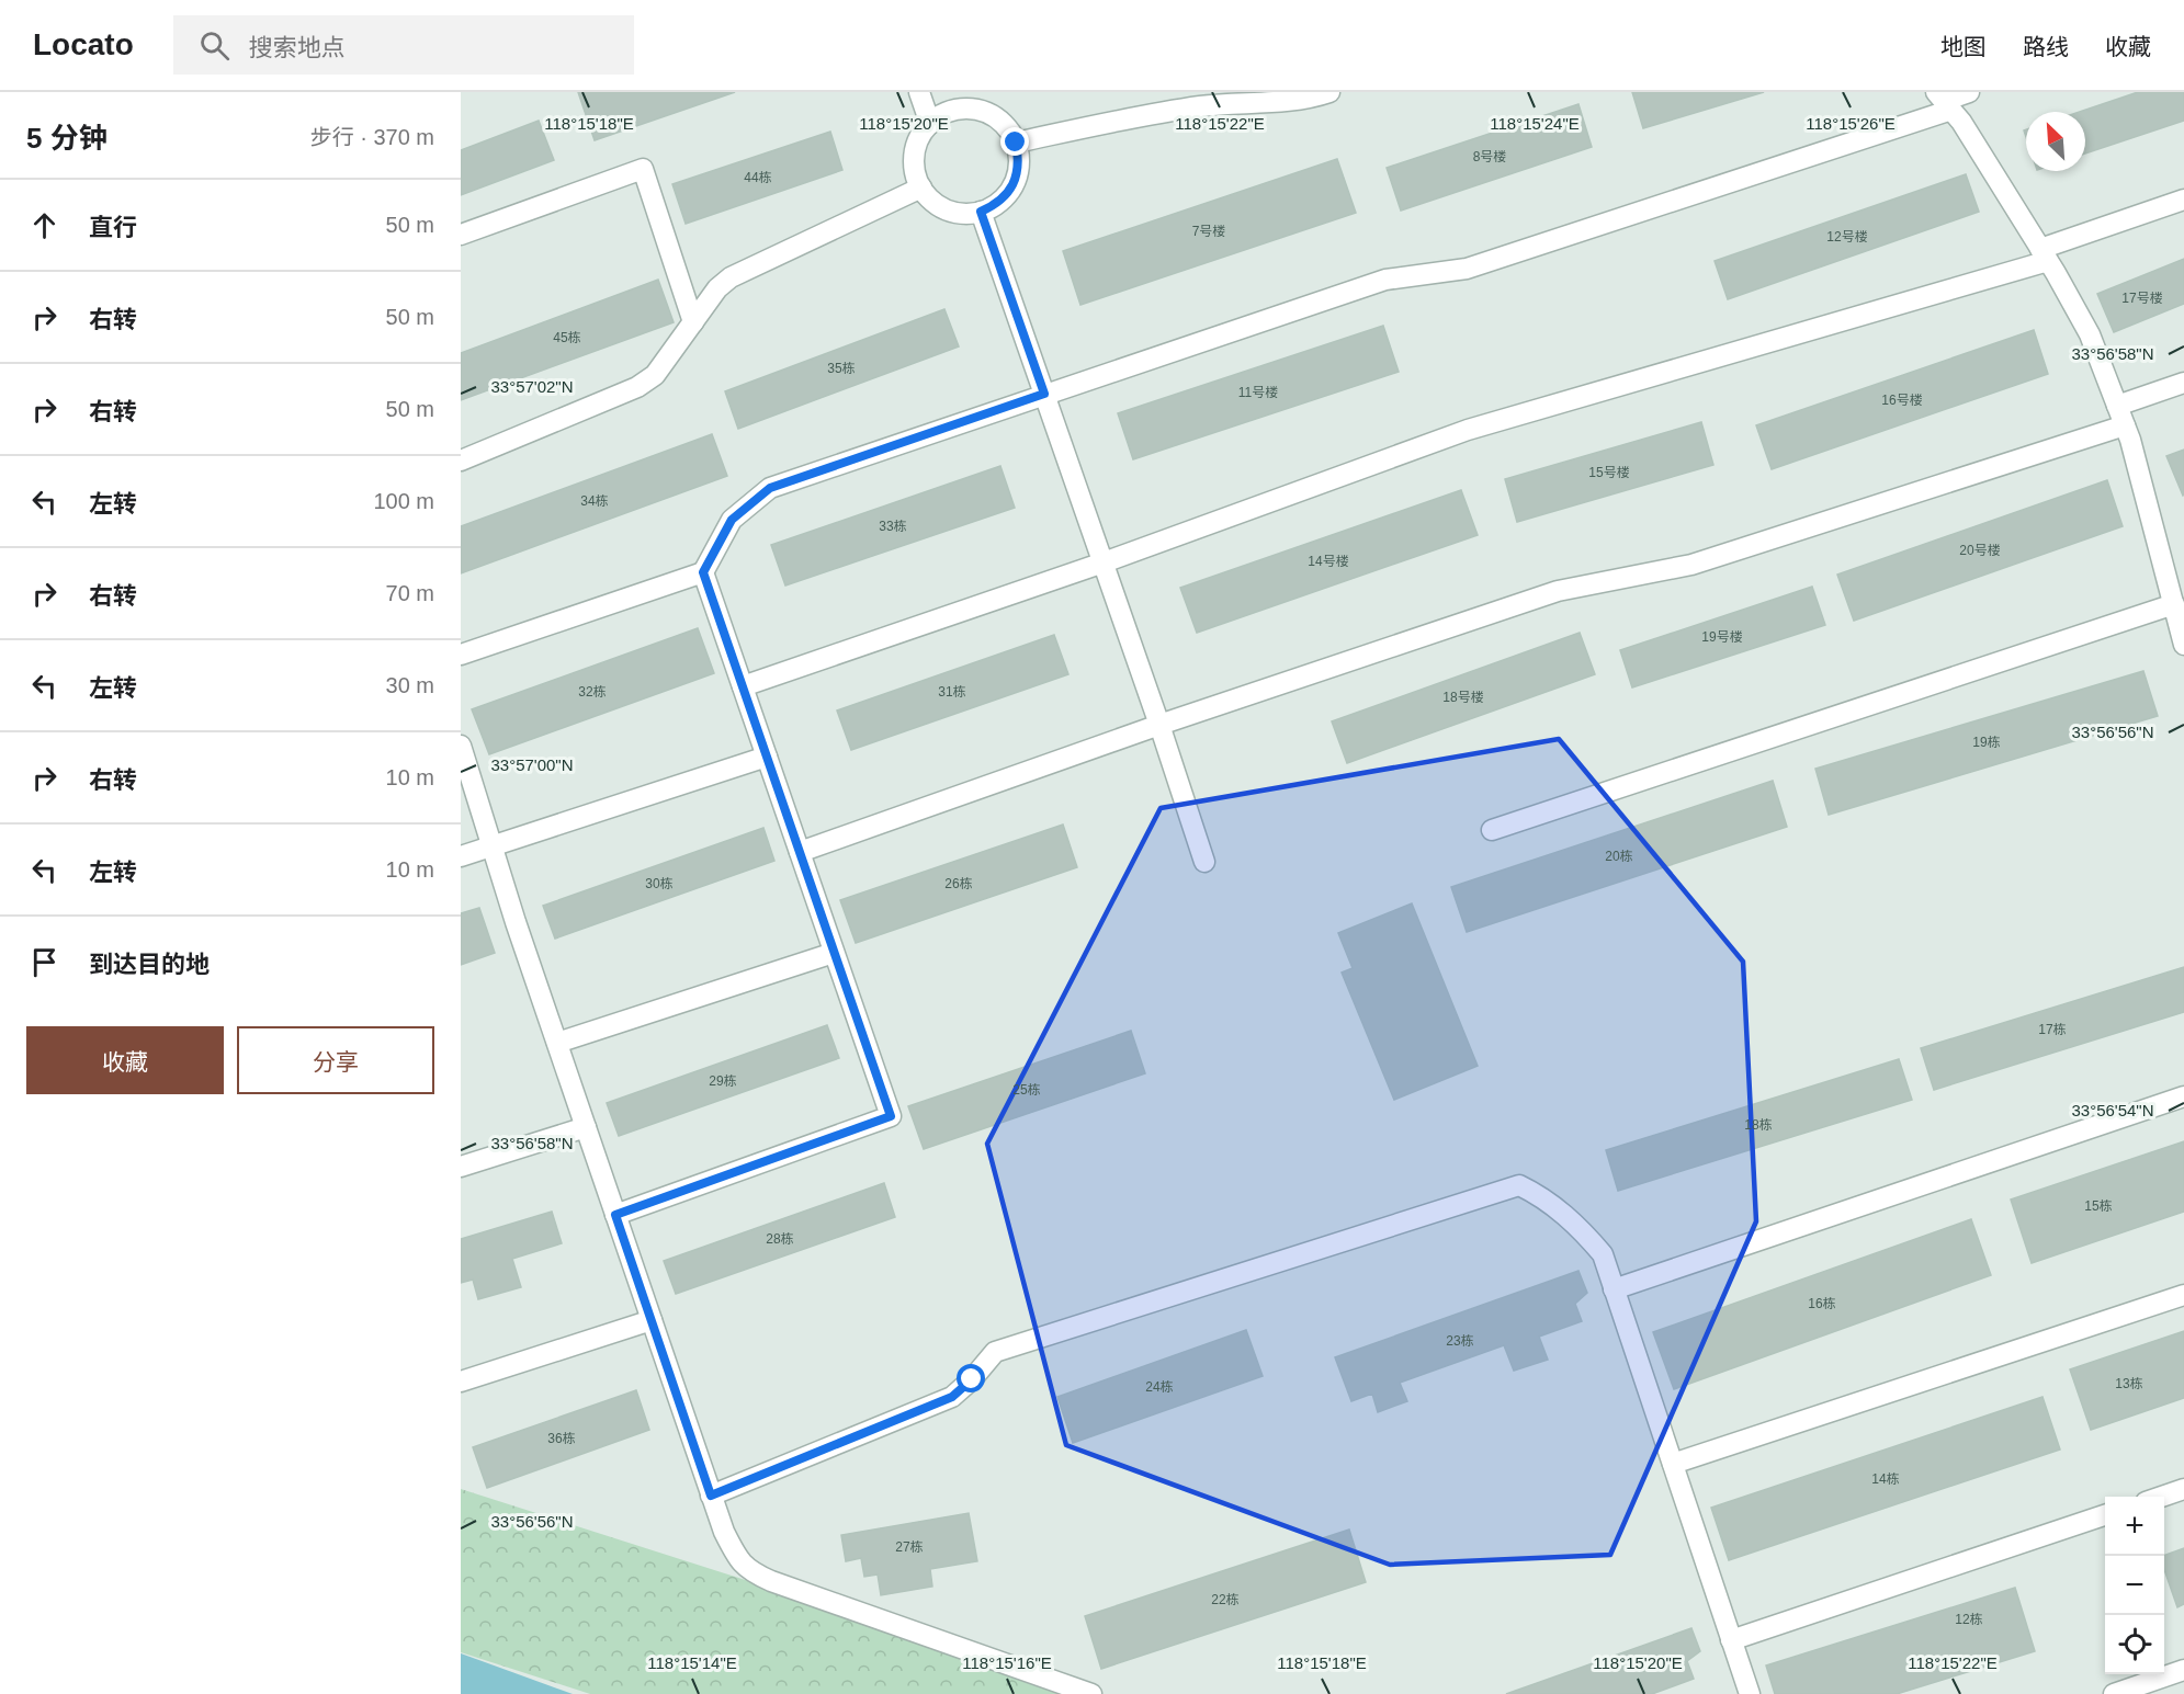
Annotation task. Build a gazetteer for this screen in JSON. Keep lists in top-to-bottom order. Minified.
{"house_numbers":["8号楼","44栋","7号楼","12号楼","17号楼","45栋","35栋","11号楼","16号楼","15号楼","34栋","33栋","20号楼","14号楼","19号楼","32栋","31栋","18号楼","19栋","20栋","30栋","26栋","17栋","29栋","25栋","18栋","15栋","28栋","16栋","23栋","13栋","24栋","36栋","14栋","27栋","22栋","12栋"],"north":"top left","page":{"header":"Locato","search":"搜索地点","nav":["地图","路线","收藏"],"heading":["5 分钟","步行 · 370 m"],"list":[["直行","50 m"],["右转","50 m"],["右转","50 m"],["左转","100 m"],["右转","70 m"],["左转","30 m"],["右转","10 m"],["左转","10 m"],"到达目的地"],"buttons":["收藏","分享"],"map_buttons":["+","−"]},"coordinates":["118°15'18\"E","118°15'20\"E","118°15'22\"E","118°15'26\"E","118°15'24\"E","33°56'58\"N","33°57'02\"N","33°56'56\"N","33°57'00\"N","33°56'54\"N","118°15'16\"E","118°15'14\"E"]}
